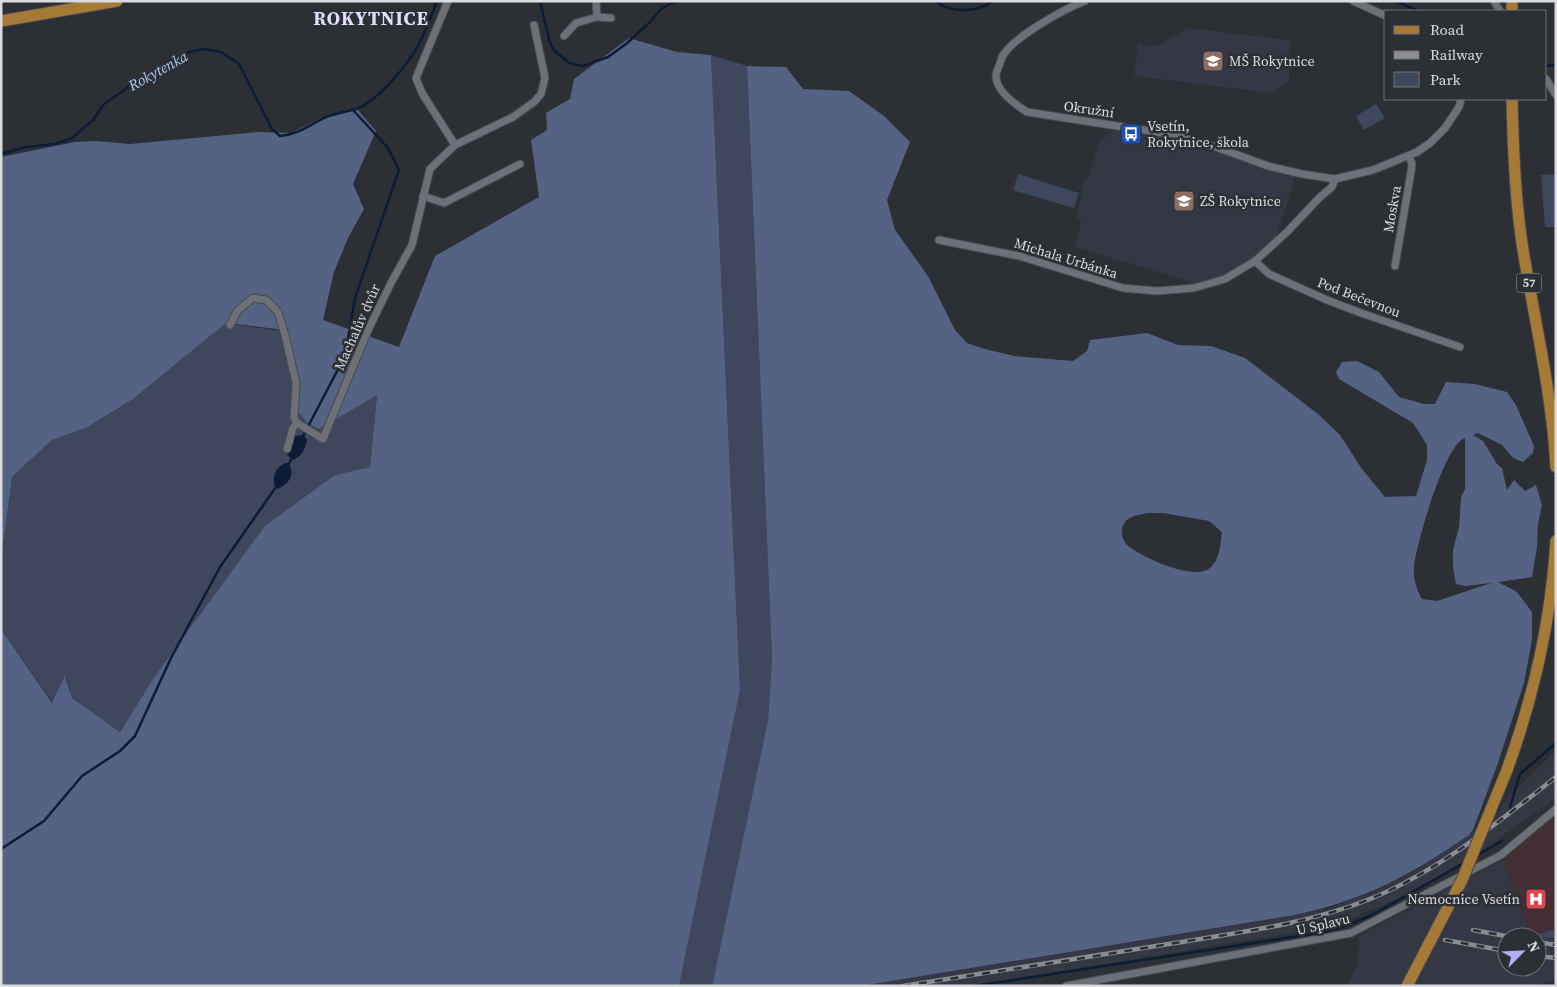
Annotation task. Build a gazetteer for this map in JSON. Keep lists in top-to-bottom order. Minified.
{"streets":{"main road":["57"],"street":["Okružní","Moskva","Michala Urbánka","Pod Bečevnou","Machalův dvůr","U Splavu"]},"crossings":[["Okružní","Moskva"],["Okružní","Michala Urbánka"],["Michala Urbánka","Pod Bečevnou"]],"districts":["ROKYTNICE"],"water":["Rokytenka"],"places":{"school or university":["MŠ Rokytnice","ZŠ Rokytnice"],"bus stop":["Vsetín, Rokytnice, škola"],"hospital":["Nemocnice Vsetín"]},"legend":["Road","Railway","Park"],"north":"top right"}
